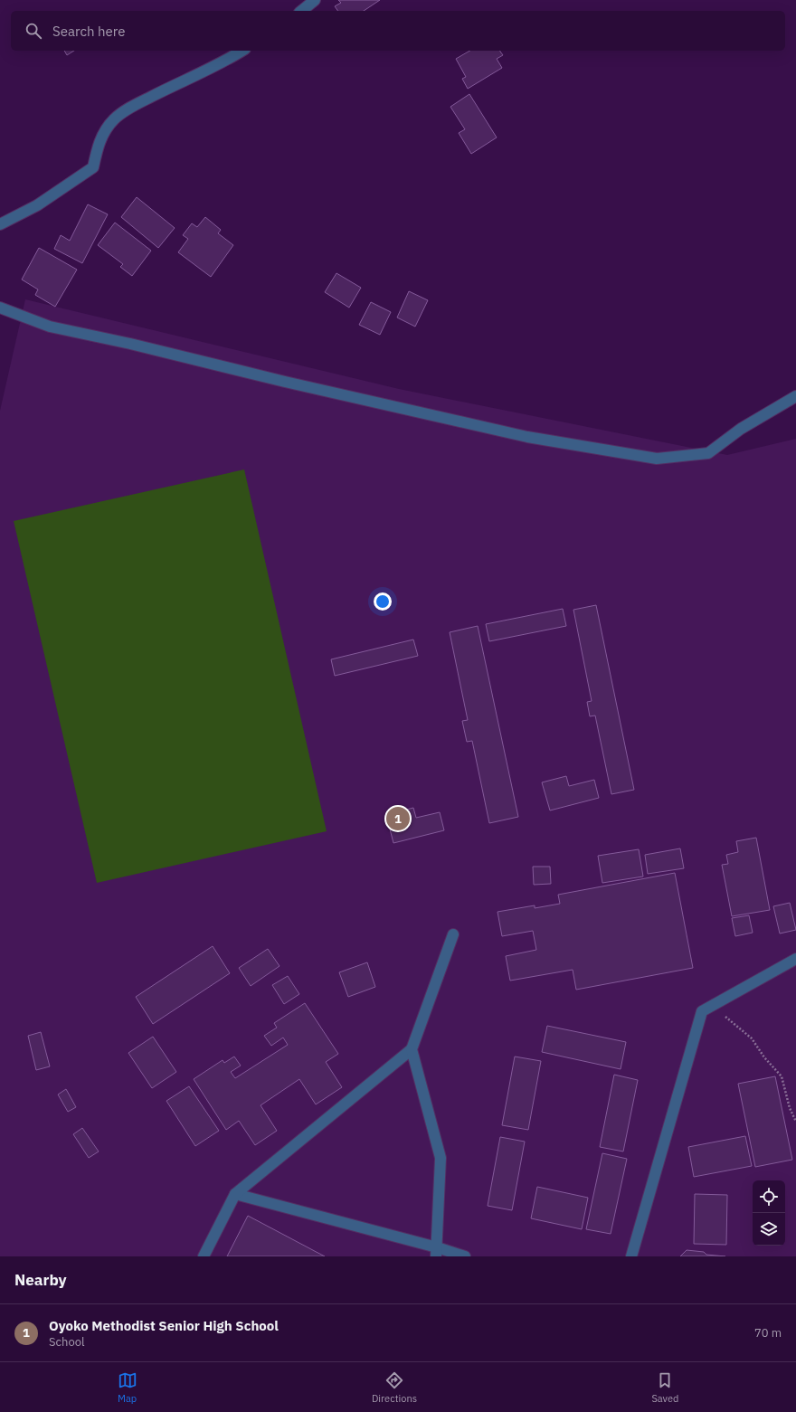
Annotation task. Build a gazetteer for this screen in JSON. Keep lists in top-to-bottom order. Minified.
{"page":{"search":"Search here","pins":"1","heading":"Nearby","list":[{"mark":"1","name":"Oyoko Methodist Senior High School","note":"School","value":"70 m"}],"nav":["Map","Directions","Saved"]}}
